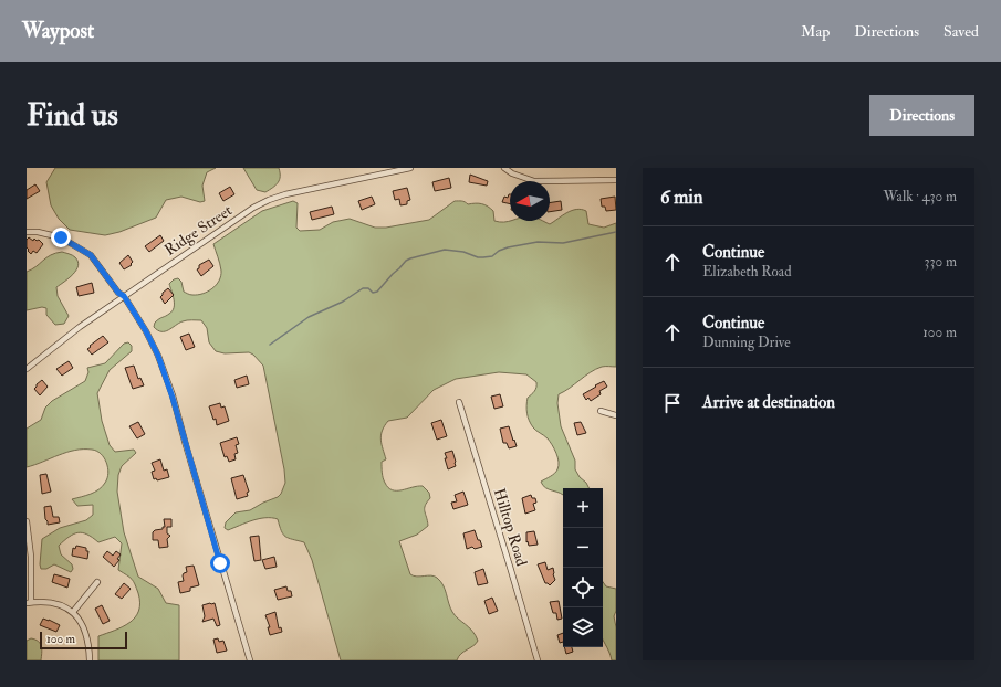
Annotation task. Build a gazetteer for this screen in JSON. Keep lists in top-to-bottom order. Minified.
{"streets":{"street":["Ridge Street","Hilltop Road"]},"scale_bar":"100 m","north":"left","page":{"header":"Waypost","nav":["Map","Directions","Saved"],"buttons":"Directions","title":"Find us","heading":["6 min","Walk · 430 m"],"list":[["Continue","Elizabeth Road","330 m"],["Continue","Dunning Drive","100 m"],"Arrive at destination"],"map_buttons":["+","−"],"scale":"100 m"}}
